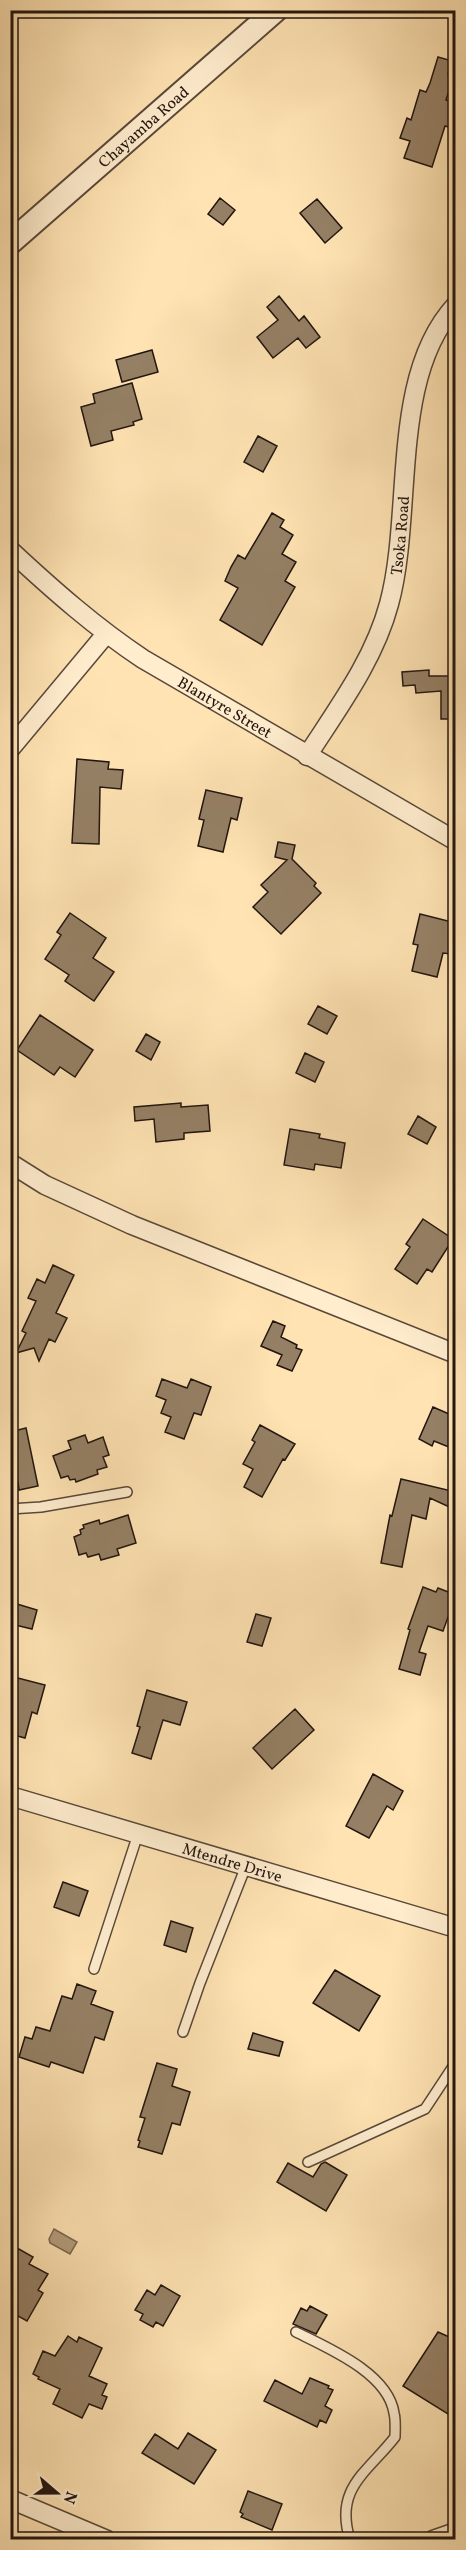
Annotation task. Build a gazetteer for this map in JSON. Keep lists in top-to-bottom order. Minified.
{"streets":{"street":["Chayamba Road","Tsoka Road","Blantyre Street","Mtendre Drive"]},"crossings":[["Tsoka Road","Blantyre Street"]],"north":"right"}
